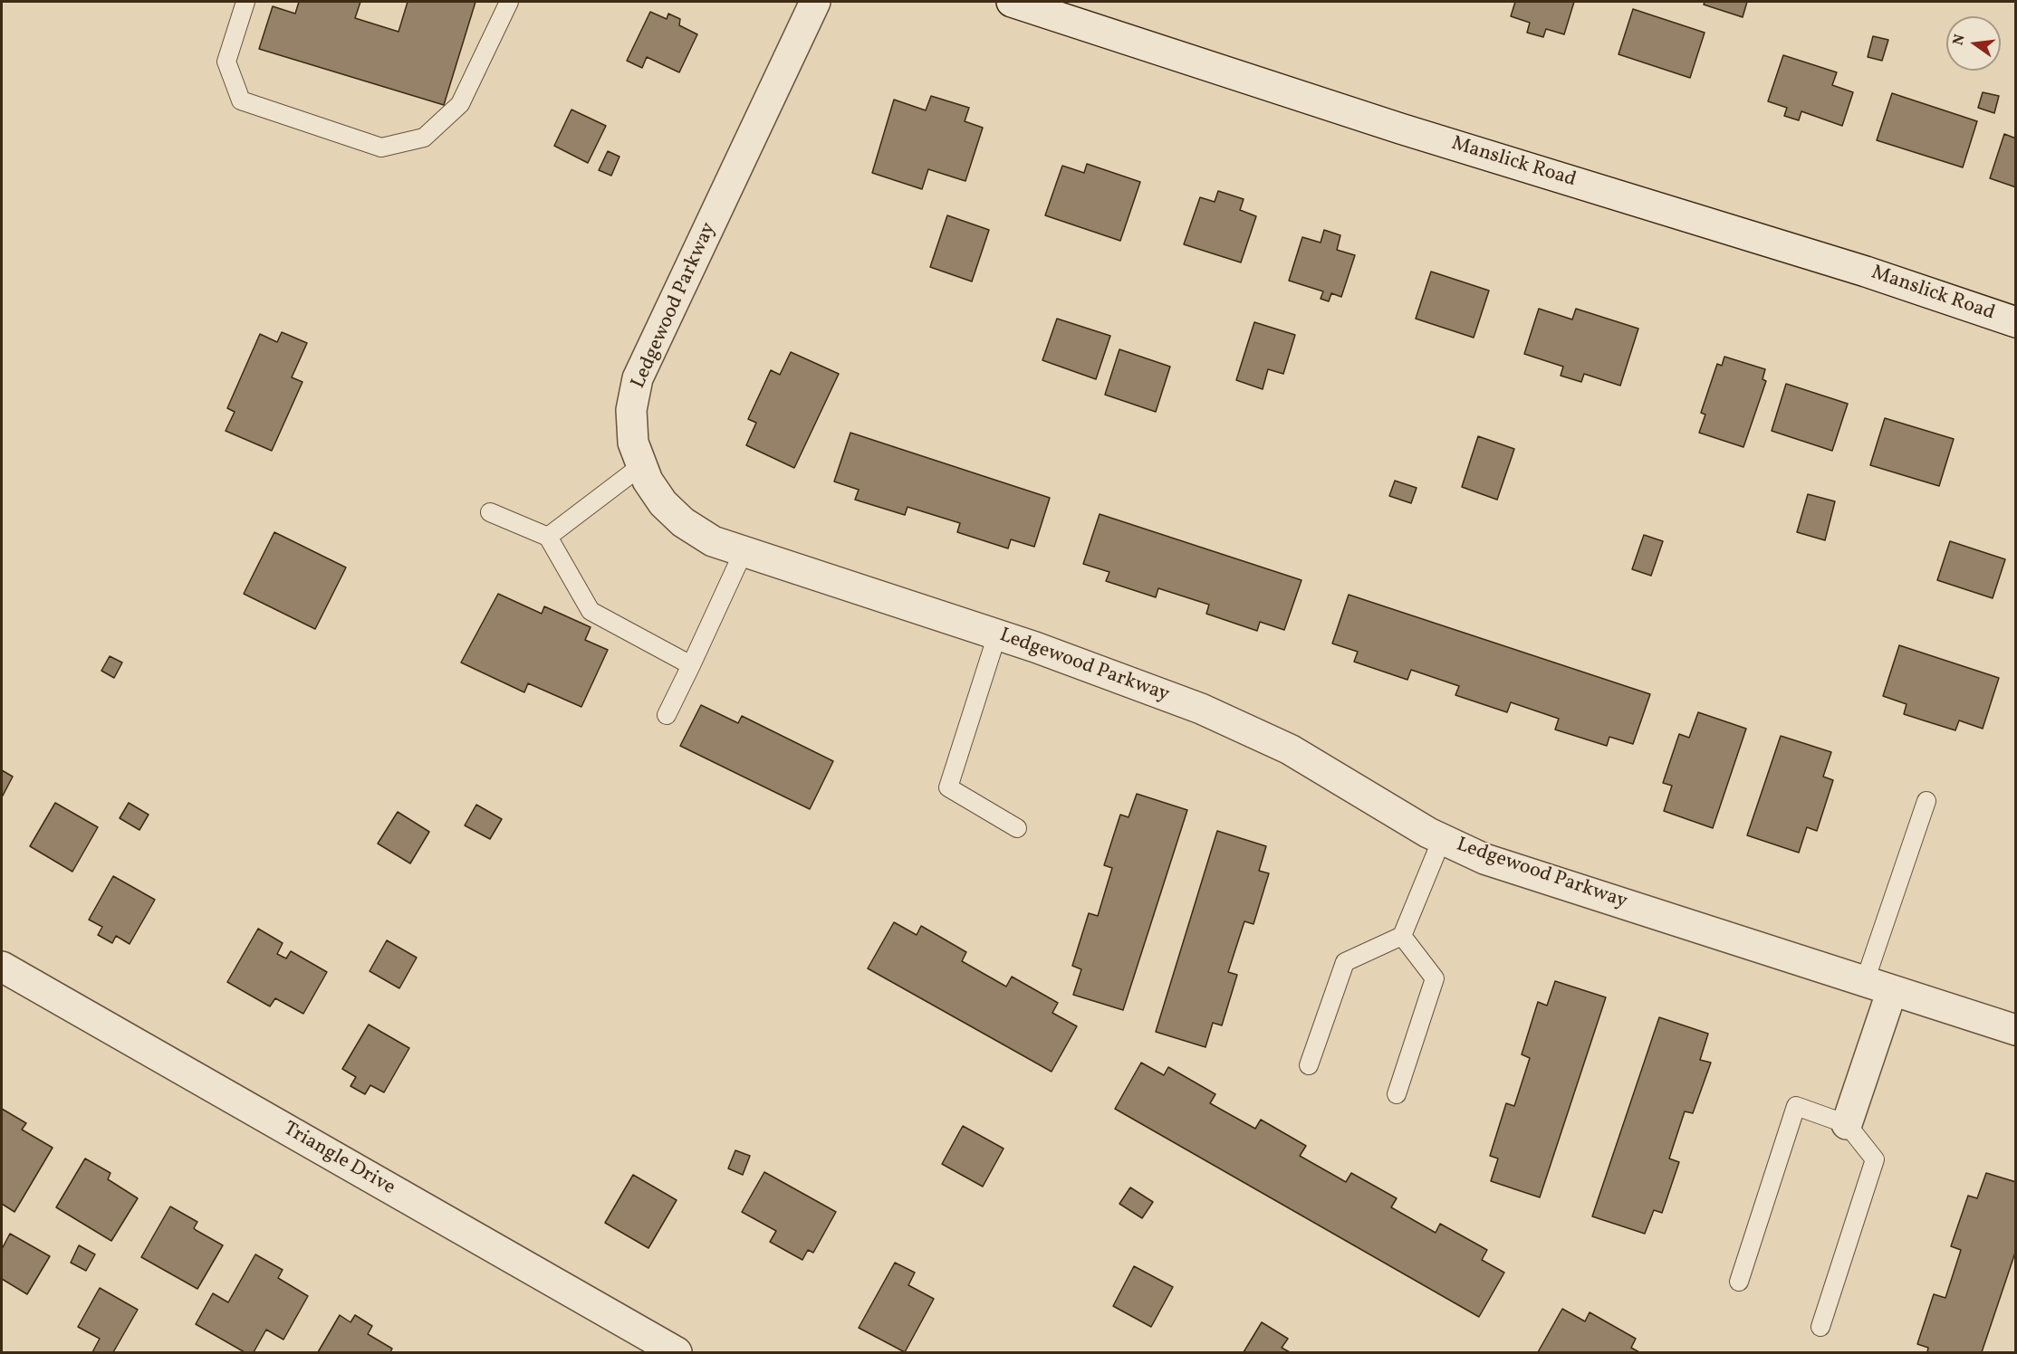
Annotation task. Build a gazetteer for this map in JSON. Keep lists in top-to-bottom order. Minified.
{"streets":{"street":["Manslick Road","Ledgewood Parkway","Triangle Drive"]},"north":"left"}
